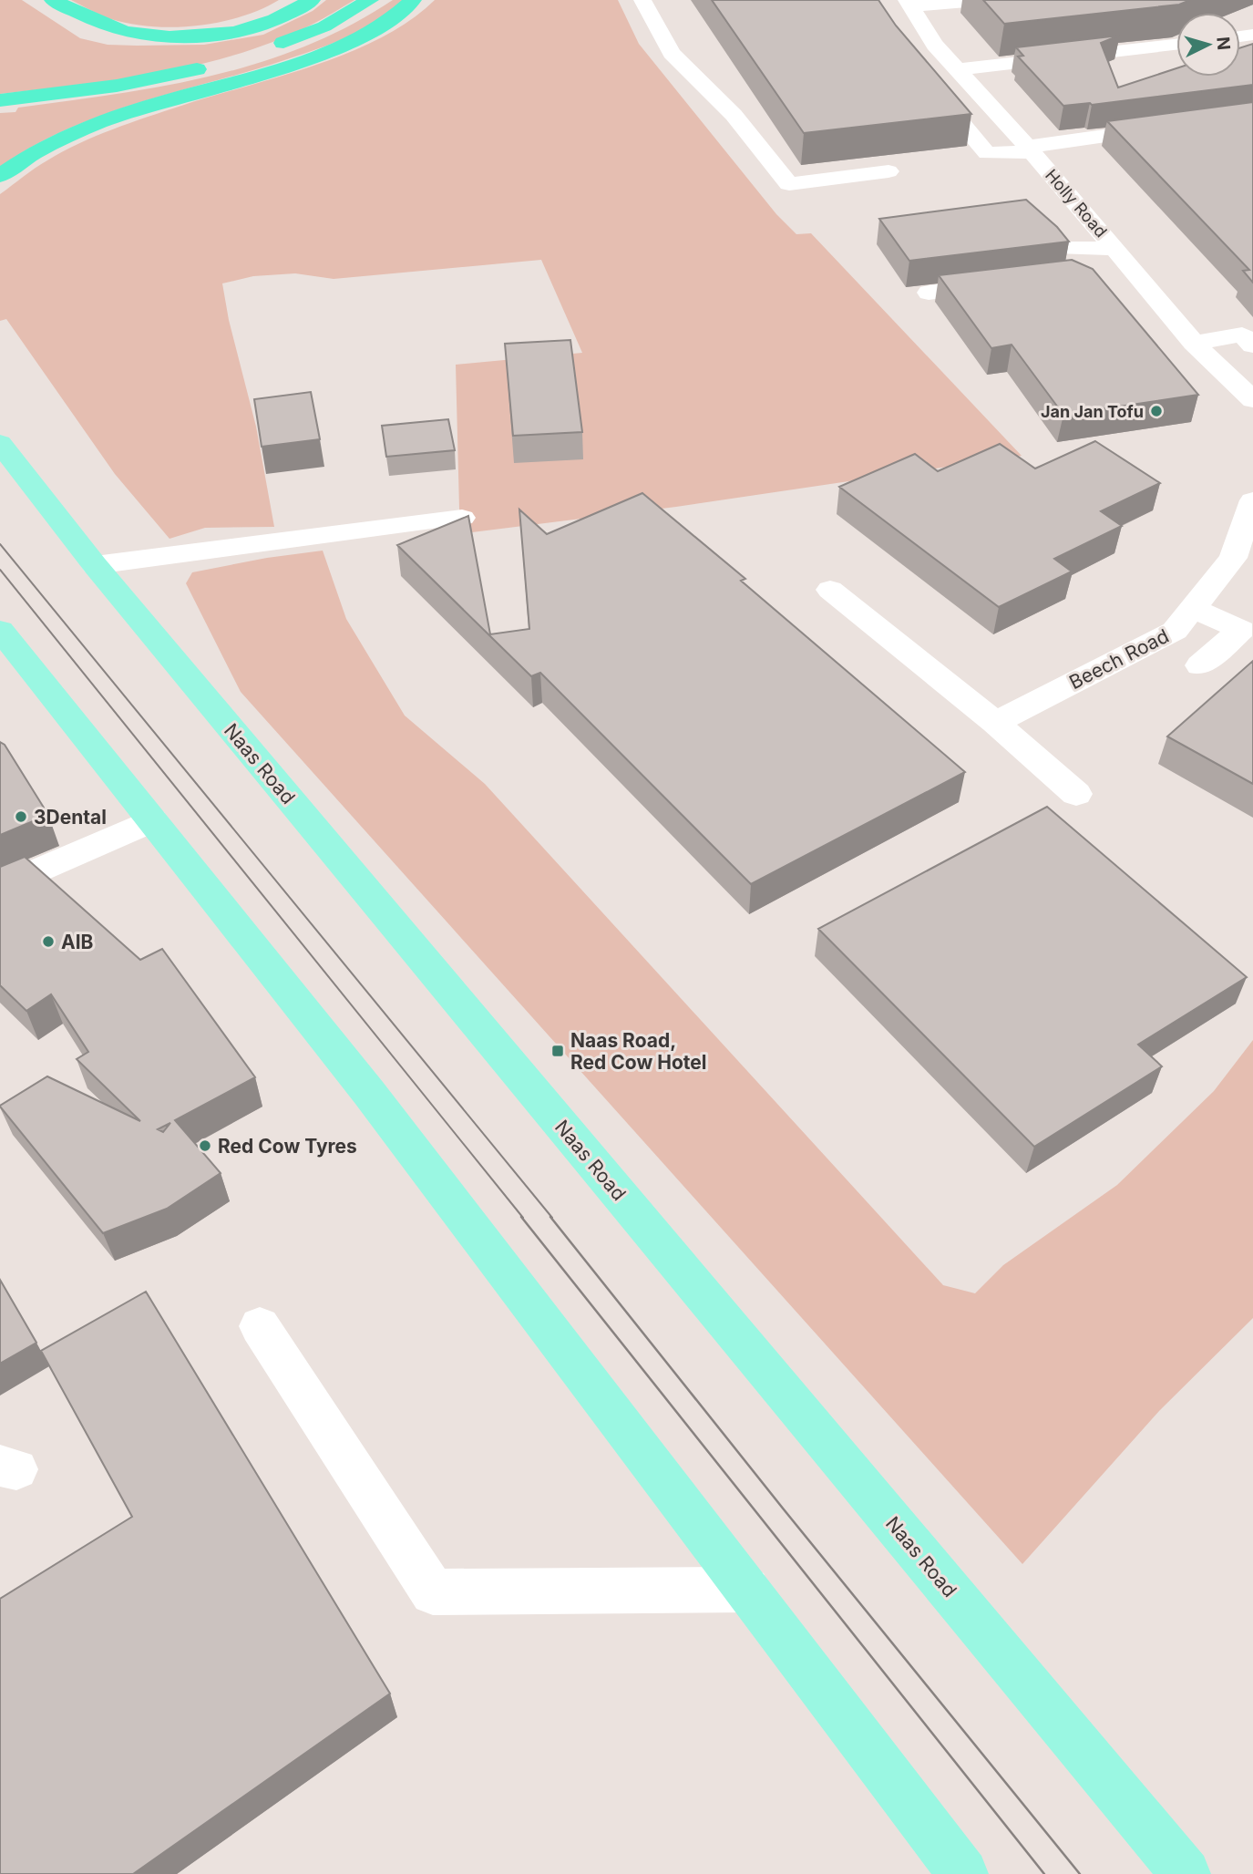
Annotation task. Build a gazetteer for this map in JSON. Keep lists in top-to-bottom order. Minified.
{"streets":{"main road":["Naas Road"],"street":["Holly Road","Beech Road"]},"places":{"other":["Jan Jan Tofu","3Dental","AIB","Red Cow Tyres"],"transit":["Naas Road, Red Cow Hotel"]},"north":"right"}
